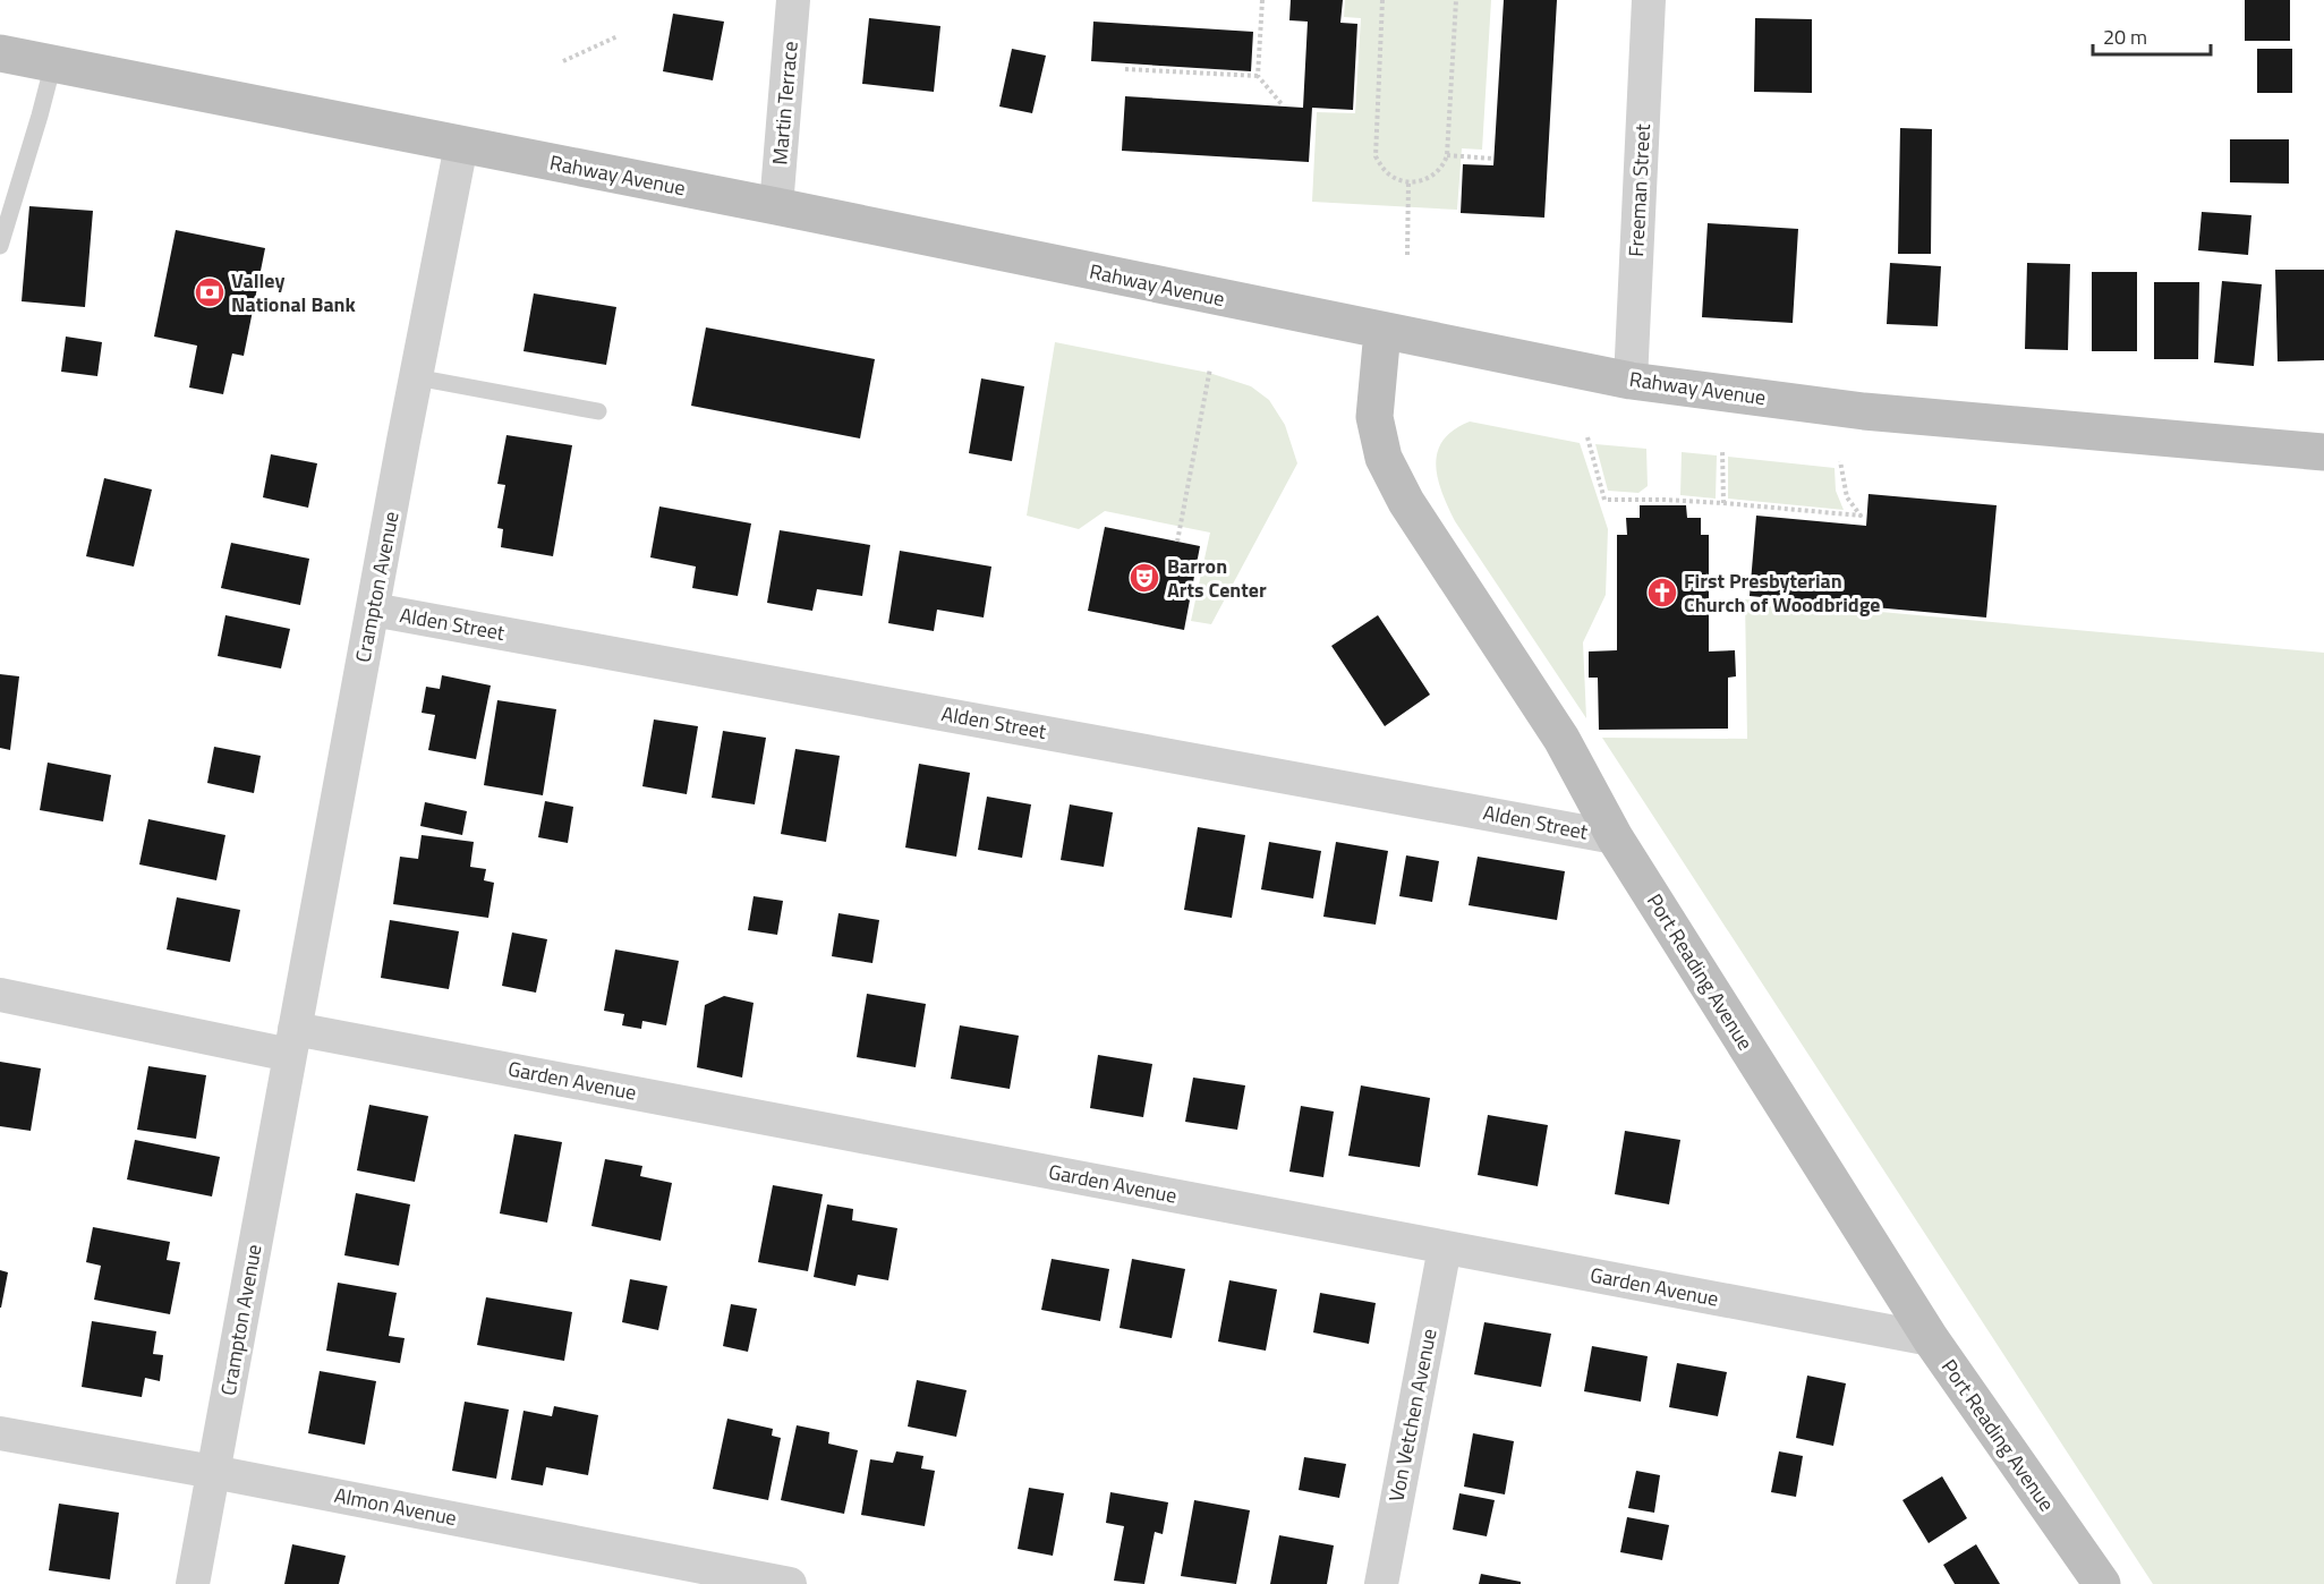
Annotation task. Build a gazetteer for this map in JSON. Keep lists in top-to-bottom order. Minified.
{"streets":{"main road":["Rahway Avenue","Port Reading Avenue"],"street":["Martin Terrace","Freeman Street","Crampton Avenue","Alden Street","Garden Avenue","Von Vetchen Avenue","Almon Avenue"]},"crossings":[["Martin Terrace","Rahway Avenue"],["Rahway Avenue","Freeman Street"],["Rahway Avenue","Crampton Avenue"],["Rahway Avenue","Port Reading Avenue"],["Crampton Avenue","Alden Street"],["Crampton Avenue","Garden Avenue"],["Crampton Avenue","Almon Avenue"],["Alden Street","Port Reading Avenue"],["Port Reading Avenue","Garden Avenue"],["Garden Avenue","Von Vetchen Avenue"]],"places":{"bank":["Valley National Bank"],"theatre":["Barron Arts Center"],"church":["First Presbyterian Church of Woodbridge"]},"scale_bar":"20 m"}
